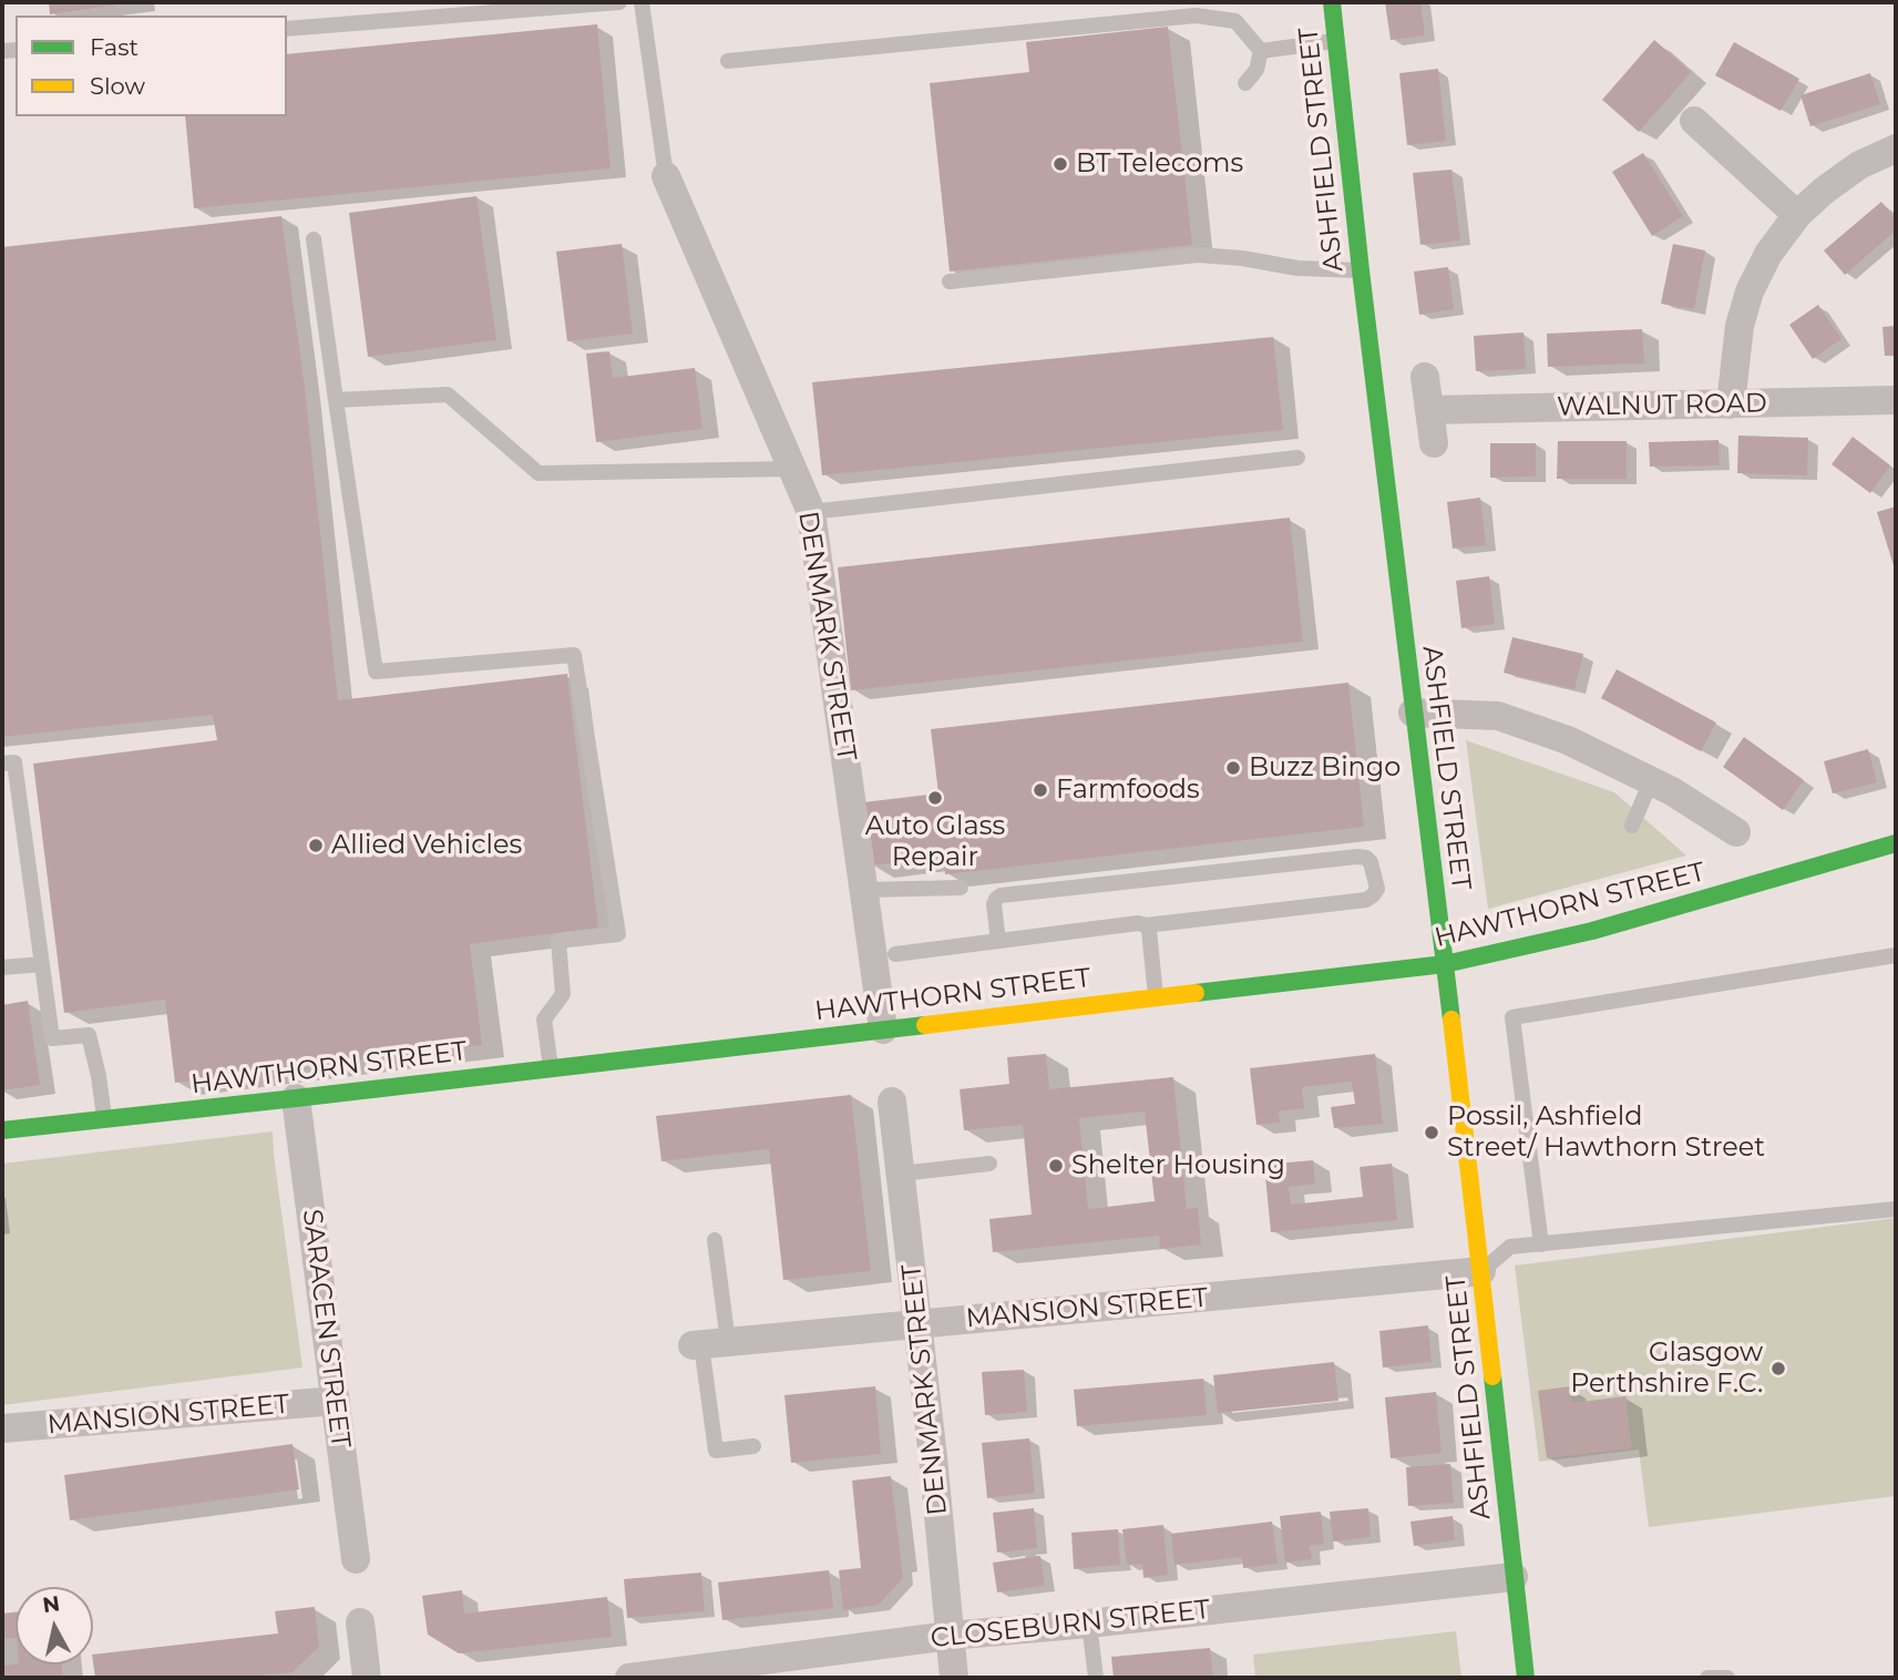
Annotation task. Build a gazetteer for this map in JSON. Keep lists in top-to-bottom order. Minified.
{"streets":{"main road":["ASHFIELD STREET","HAWTHORN STREET"],"street":["WALNUT ROAD","DENMARK STREET","MANSION STREET","SARACEN STREET","CLOSEBURN STREET"]},"crossings":[["ASHFIELD STREET","HAWTHORN STREET"],["ASHFIELD STREET","MANSION STREET"],["ASHFIELD STREET","CLOSEBURN STREET"],["DENMARK STREET","HAWTHORN STREET"],["DENMARK STREET","MANSION STREET"],["DENMARK STREET","CLOSEBURN STREET"],["HAWTHORN STREET","SARACEN STREET"],["MANSION STREET","SARACEN STREET"]],"places":["BT Telecoms","Buzz Bingo","Farmfoods","Auto Glass Repair","Allied Vehicles","Possil, Ashfield Street/ Hawthorn Street","Shelter Housing","Glasgow Perthshire F.C."],"legend":["Fast","Slow"],"north":"top"}
